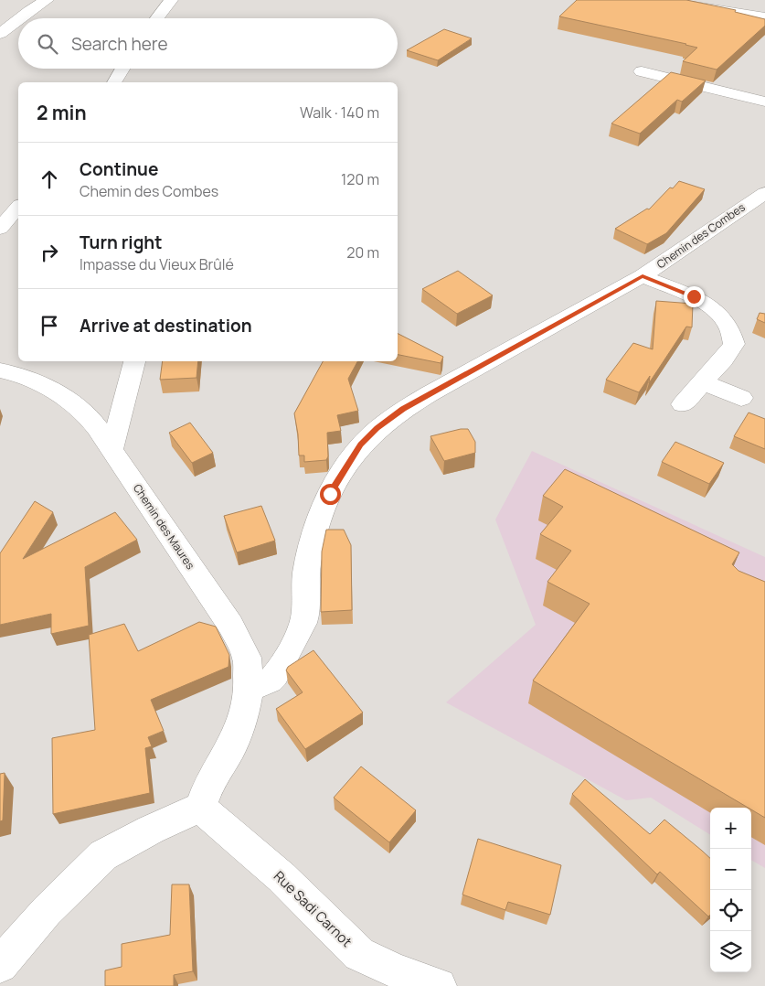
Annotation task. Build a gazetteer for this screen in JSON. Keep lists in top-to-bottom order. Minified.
{"streets":{"street":["Chemin des Combes","Chemin des Maures","Rue Sadi Carnot"]},"crossings":[["Chemin des Combes","Chemin des Maures"]],"page":{"search":"Search here","heading":["2 min","Walk · 140 m"],"list":[["Continue","Chemin des Combes","120 m"],["Turn right","Impasse du Vieux Brûlé","20 m"],"Arrive at destination"],"map_buttons":["+","−"]}}
